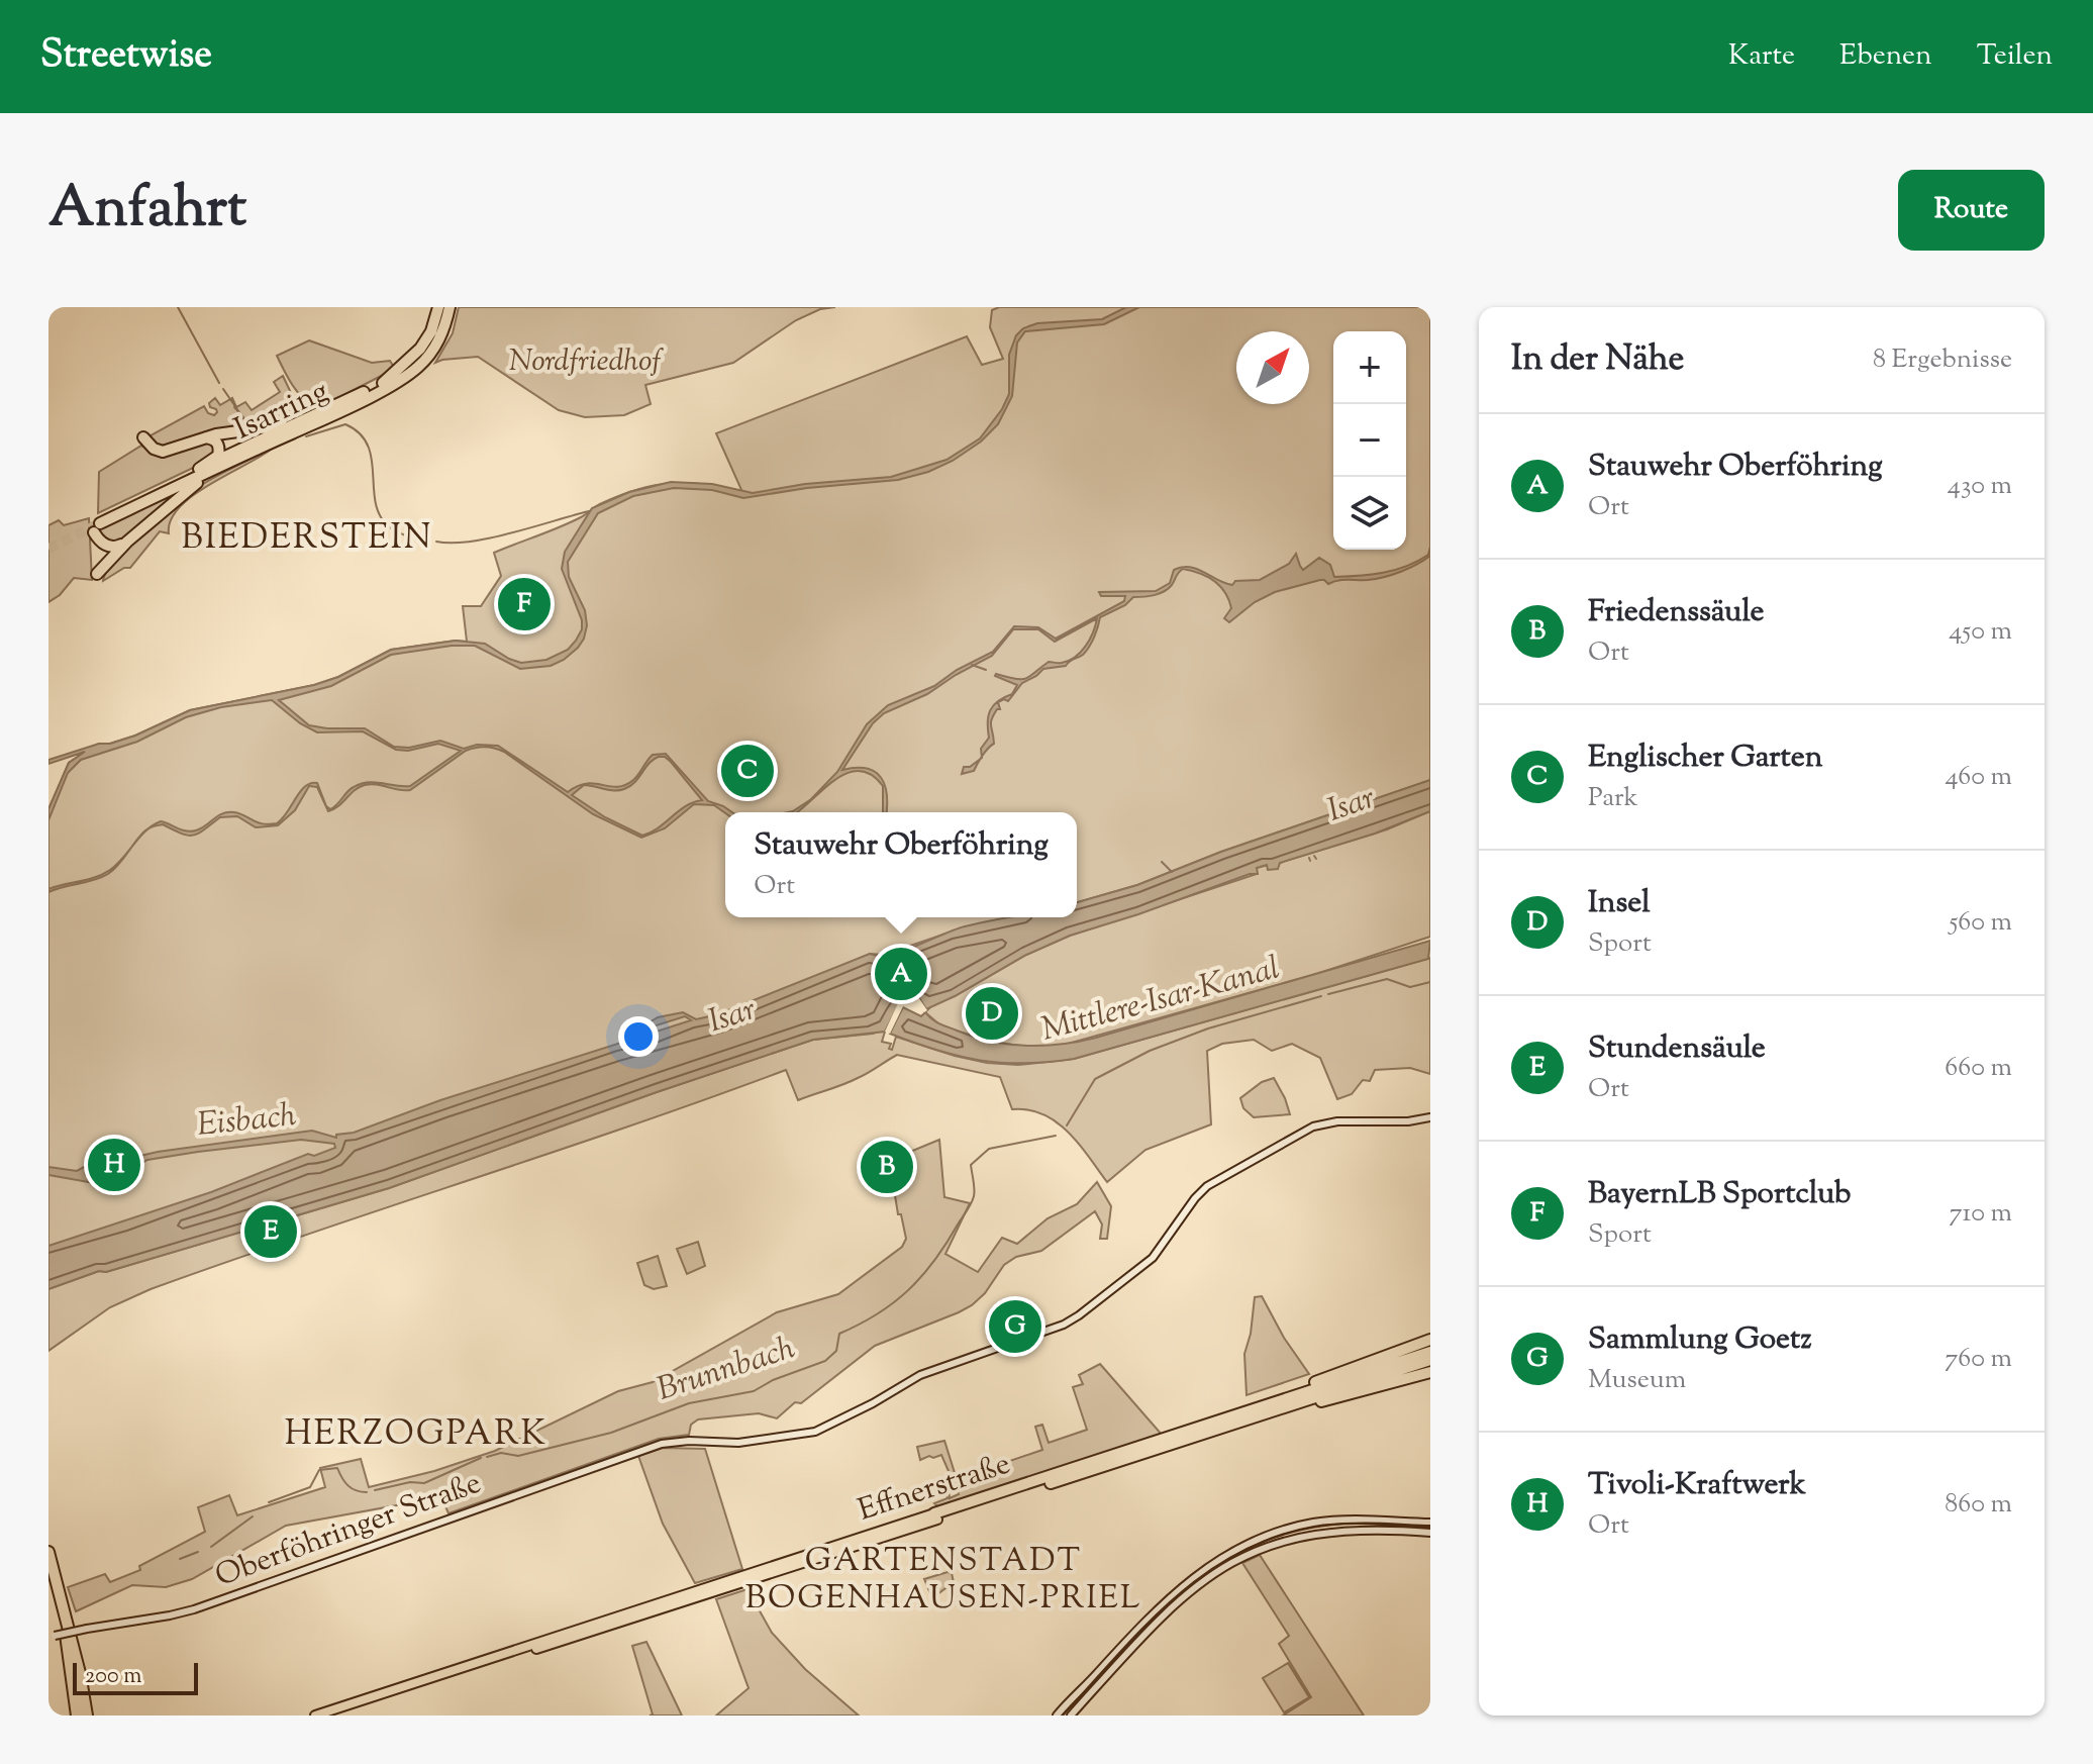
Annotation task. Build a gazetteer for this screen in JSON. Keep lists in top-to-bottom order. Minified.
{"streets":{"highway":["Isarring","Effnerstraße"],"main road":["Oberföhringer Straße"]},"districts":["BIEDERSTEIN","HERZOGPARK","GARTENSTADT BOGENHAUSEN-PRIEL"],"water":["Isar","Mittlere-Isar-Kanal","Eisbach","Brunnbach"],"parks":["Nordfriedhof"],"scale_bar":"200 m","north":"top right","page":{"header":"Streetwise","nav":["Karte","Ebenen","Teilen"],"title":"Anfahrt","buttons":"Route","heading":["In der Nähe","8 Ergebnisse"],"map_buttons":["+","−"],"list":[{"mark":"A","name":"Stauwehr Oberföhring","note":"Ort","value":"430 m"},{"mark":"B","name":"Friedenssäule","note":"Ort","value":"450 m"},{"mark":"C","name":"Englischer Garten","note":"Park","value":"460 m"},{"mark":"D","name":"Insel","note":"Sport","value":"560 m"},{"mark":"E","name":"Stundensäule","note":"Ort","value":"660 m"},{"mark":"F","name":"BayernLB Sportclub","note":"Sport","value":"710 m"},{"mark":"G","name":"Sammlung Goetz","note":"Museum","value":"760 m"},{"mark":"H","name":"Tivoli-Kraftwerk","note":"Ort","value":"860 m"}],"pins":["F","C","A","D","H","B","E","G"],"popup":["Stauwehr Oberföhring","Ort"],"scale":"200 m"}}
